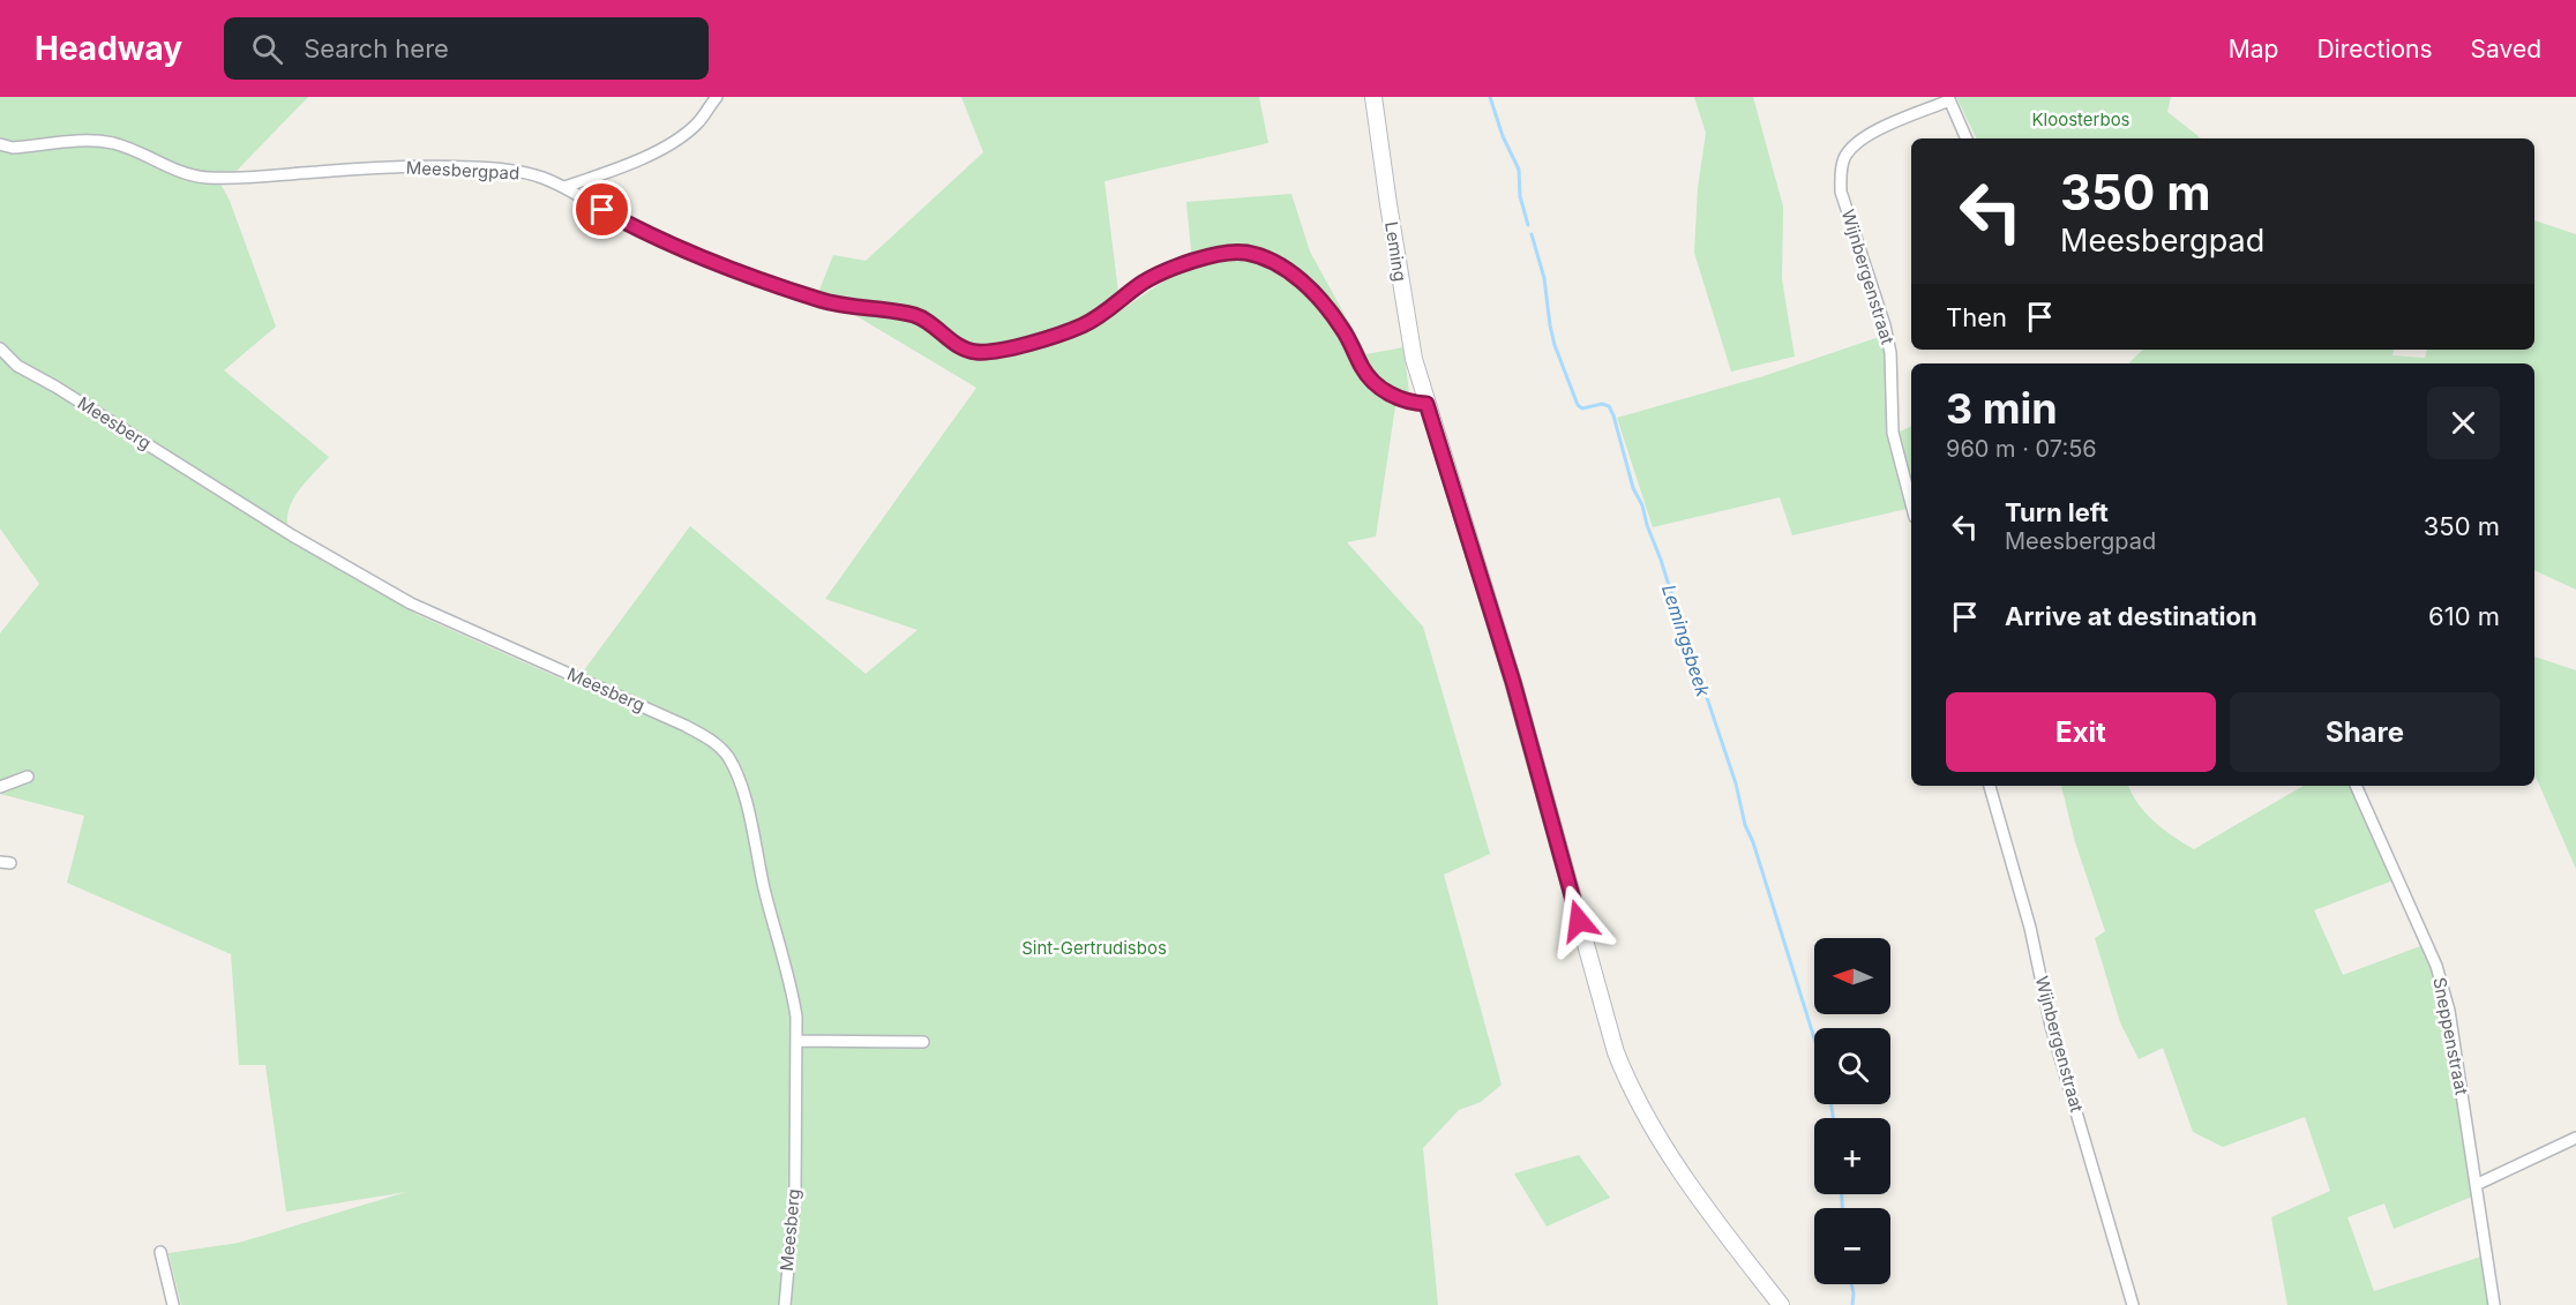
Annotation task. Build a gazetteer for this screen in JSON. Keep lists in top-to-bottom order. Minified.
{"streets":{"street":["Meesbergpad","Leming","Wijnbergenstraat","Meesberg","Sneppenstraat"]},"crossings":[["Meesbergpad","Leming"]],"water":["Lemingsbeek"],"parks":["Kloosterbos","Sint-Gertrudisbos"],"north":"left","page":{"header":"Headway","search":"Search here","nav":["Map","Directions","Saved"],"turn":["350 m","Meesbergpad"],"then":"Then","heading":["3 min","960 m · 07:56"],"list":[{"name":"Turn left","note":"Meesbergpad","value":"350 m"},{"name":"Arrive at destination","value":"610 m"}],"buttons":["Exit","Share"],"map_buttons":["+","−"]}}
